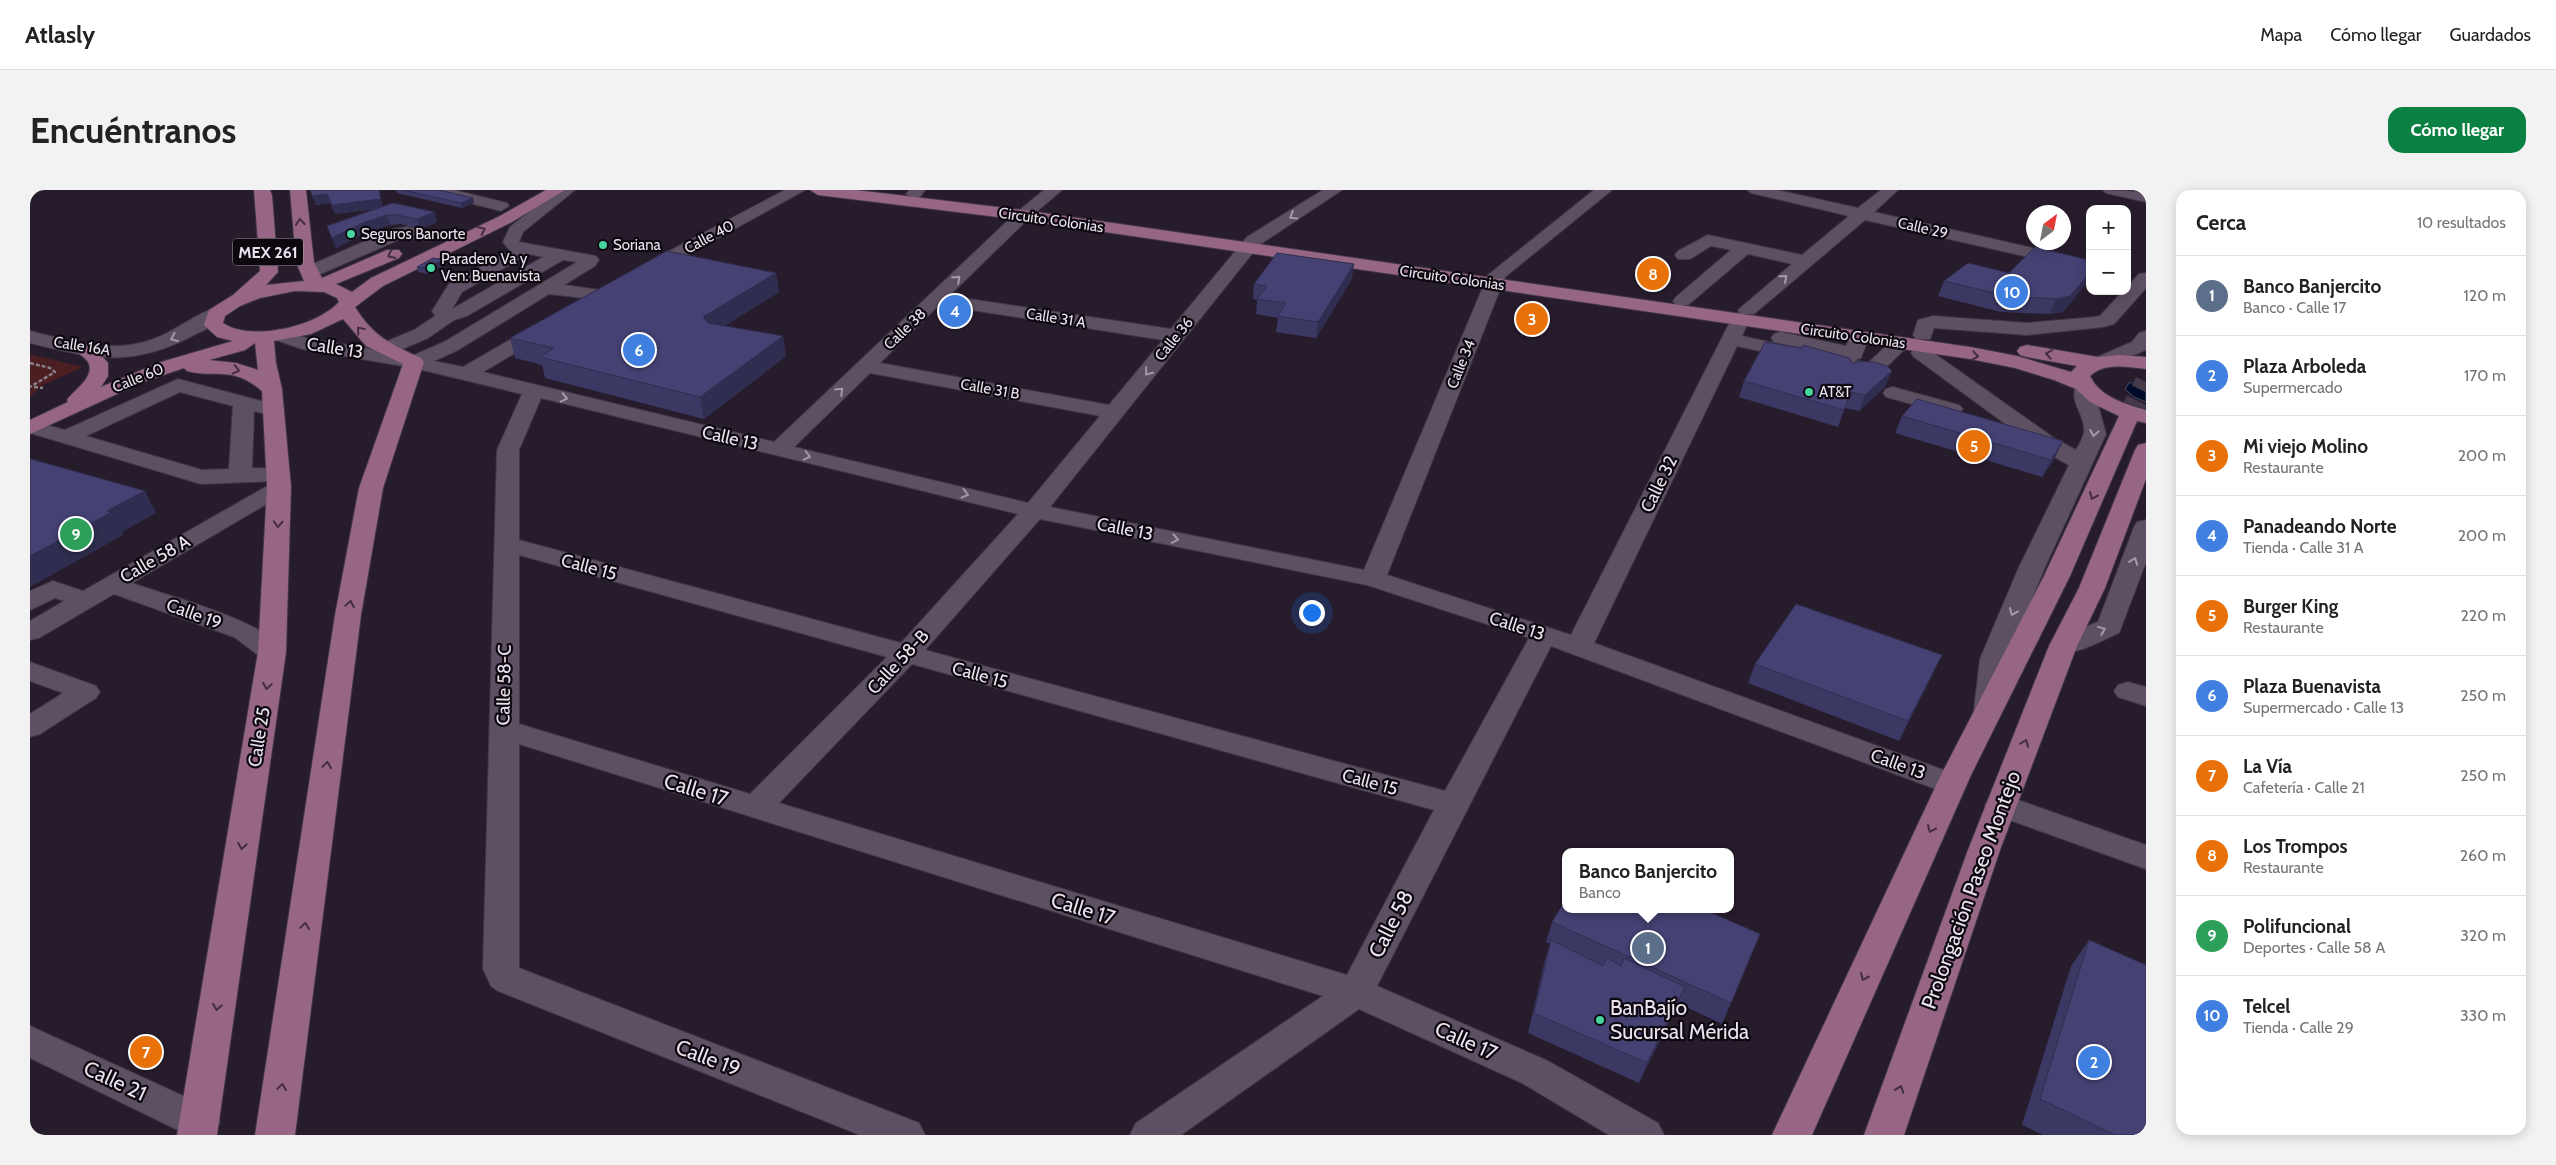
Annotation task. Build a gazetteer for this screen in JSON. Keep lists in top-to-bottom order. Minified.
{"streets":{"main road":["Circuito Colonias","MEX 261","Calle 60","Calle 25","Prolongación Paseo Montejo"],"street":["Calle 29","Calle 40","Calle 31 A","Calle 38","Calle 36","Calle 16A","Calle 13","Calle 34","Calle 31 B","Calle 32","Calle 58 A","Calle 15","Calle 19","Calle 58-B","Calle 58-C","Calle 17","Calle 58","Calle 21"]},"crossings":[["Circuito Colonias","Calle 38"],["Circuito Colonias","Calle 36"],["Circuito Colonias","Calle 34"],["Circuito Colonias","Calle 32"],["Calle 29","Calle 32"],["Calle 31 A","Calle 38"],["Calle 31 A","Calle 36"],["Calle 38","Calle 13"],["Calle 38","Calle 31 B"],["Calle 36","Calle 13"],["Calle 36","Calle 31 B"],["Calle 36","Calle 58-B"],["Calle 13","Calle 34"],["Calle 13","Calle 60"],["Calle 13","Calle 32"],["Calle 13","Calle 58-B"],["Calle 13","Calle 58-C"],["Calle 13","Calle 25"],["Calle 13","Calle 58"],["Calle 60","Calle 25"],["Calle 58 A","Calle 19"],["Calle 58 A","Calle 25"],["Calle 15","Calle 58-B"],["Calle 15","Calle 58-C"],["Calle 15","Calle 58"],["Calle 19","Calle 58-C"],["Calle 19","Calle 25"],["Calle 58-B","Calle 17"],["Calle 58-C","Calle 17"],["Calle 25","Calle 21"],["Calle 17","Calle 58"]],"one_way":["Calle 38","Calle 36","Calle 13"],"places":["Seguros Banorte","Soriana","Paradero Va y Ven: Buenavista","AT&T","BanBajío Sucursal Mérida"],"north":"top right","page":{"header":"Atlasly","nav":["Mapa","Cómo llegar","Guardados"],"buttons":"Cómo llegar","title":"Encuéntranos","heading":["Cerca","10 resultados"],"map_buttons":["+","−"],"list":[{"mark":"1","name":"Banco Banjercito","note":"Banco · Calle 17","value":"120 m"},{"mark":"2","name":"Plaza Arboleda","note":"Supermercado","value":"170 m"},{"mark":"3","name":"Mi viejo Molino","note":"Restaurante","value":"200 m"},{"mark":"4","name":"Panadeando Norte","note":"Tienda · Calle 31 A","value":"200 m"},{"mark":"5","name":"Burger King","note":"Restaurante","value":"220 m"},{"mark":"6","name":"Plaza Buenavista","note":"Supermercado · Calle 13","value":"250 m"},{"mark":"7","name":"La Vía","note":"Cafetería · Calle 21","value":"250 m"},{"mark":"8","name":"Los Trompos","note":"Restaurante","value":"260 m"},{"mark":"9","name":"Polifuncional","note":"Deportes · Calle 58 A","value":"320 m"},{"mark":"10","name":"Telcel","note":"Tienda · Calle 29","value":"330 m"}],"pins":["8","10","4","3","6","5","9","1","7","2"],"popup":["Banco Banjercito","Banco"]}}
